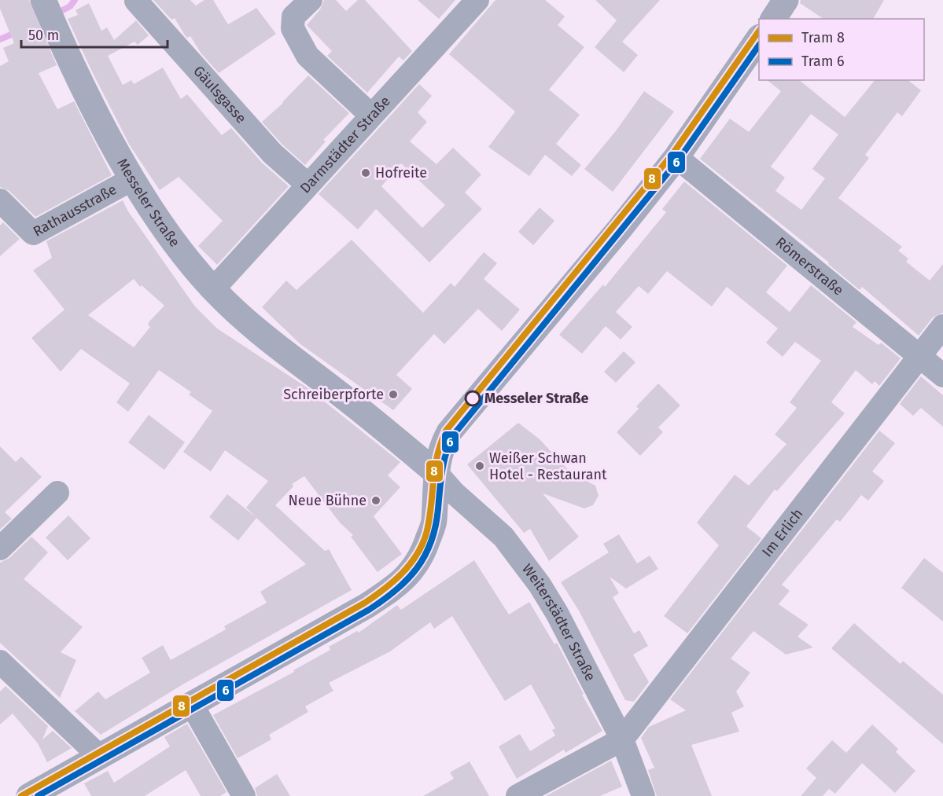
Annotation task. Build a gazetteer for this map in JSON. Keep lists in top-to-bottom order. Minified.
{"streets":{"street":["Gäulsgasse","Darmstädter Straße","Messeler Straße","Rathausstraße","Römerstraße","Im Erlich","Weiterstädter Straße"]},"crossings":[["Gäulsgasse","Darmstädter Straße"],["Darmstädter Straße","Messeler Straße"],["Messeler Straße","Rathausstraße"],["Messeler Straße","Weiterstädter Straße"],["Römerstraße","Im Erlich"],["Im Erlich","Weiterstädter Straße"]],"places":["Hofreite","Schreiberpforte","Messeler Straße","Weißer Schwan Hotel - Restaurant","Neue Bühne"],"lines":["tram line 8","tram line 6"],"legend":["Tram 8","Tram 6"],"scale_bar":"50 m"}
